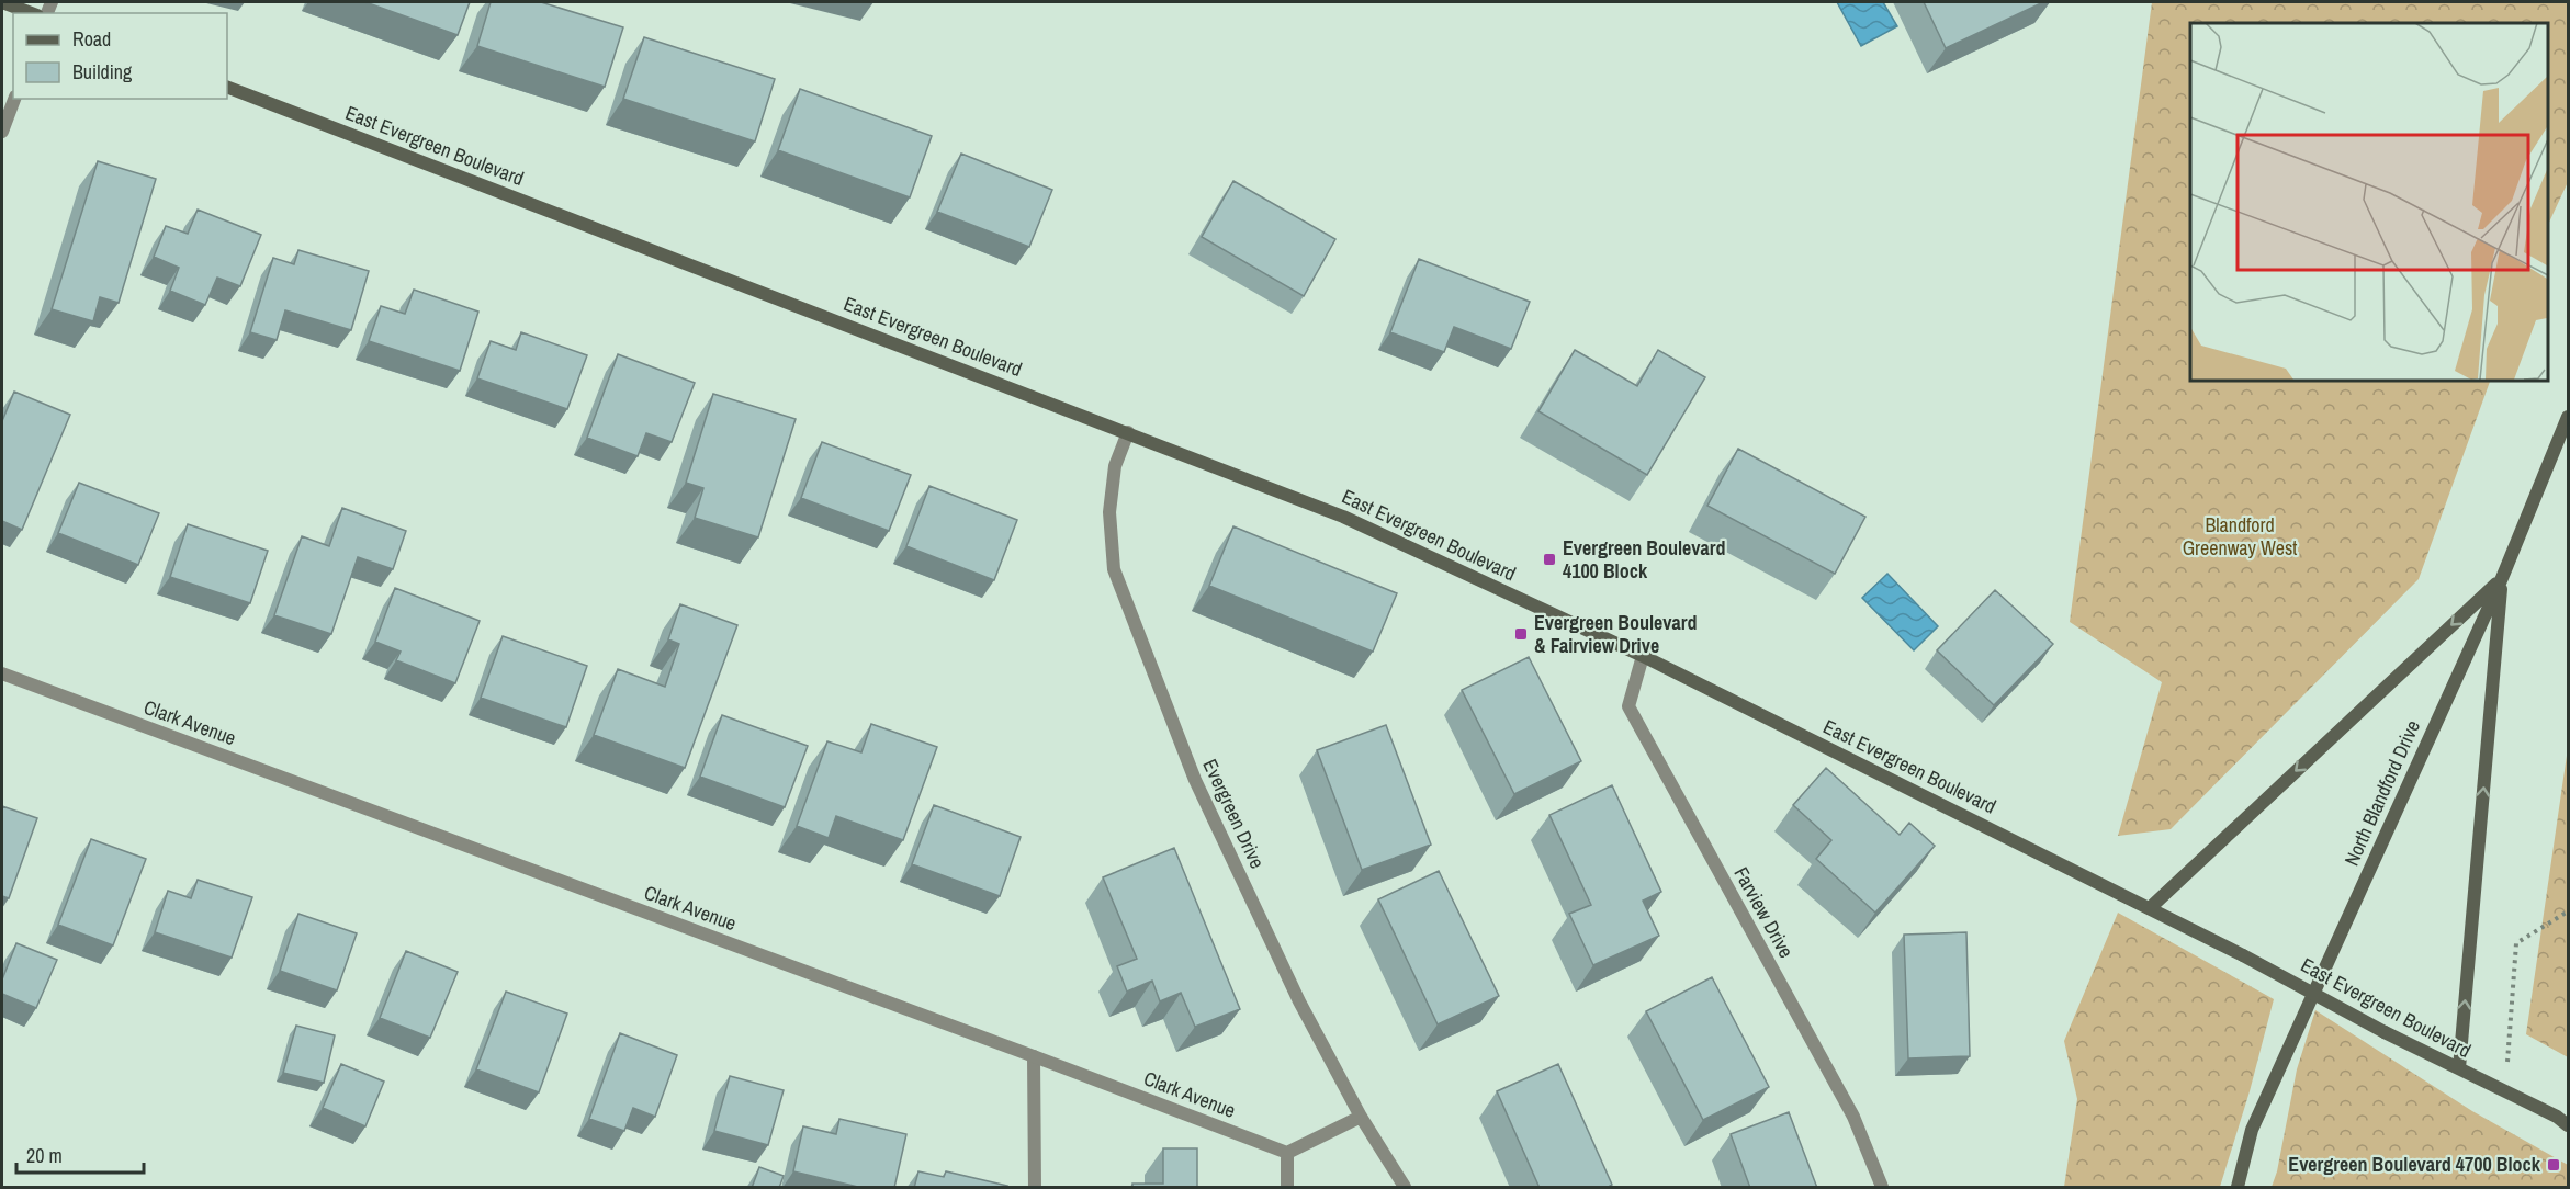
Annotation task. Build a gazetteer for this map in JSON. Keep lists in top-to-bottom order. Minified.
{"streets":{"street":["East Evergreen Boulevard","Clark Avenue","North Blandford Drive","Evergreen Drive","Farview Drive"]},"crossings":[["East Evergreen Boulevard","Evergreen Drive"],["East Evergreen Boulevard","Farview Drive"]],"parks":["Blandford Greenway West"],"places":{"transit":["Evergreen Boulevard 4100 Block","Evergreen Boulevard & Fairview Drive","Evergreen Boulevard 4700 Block"]},"legend":["Road","Building"],"scale_bar":"20 m"}
